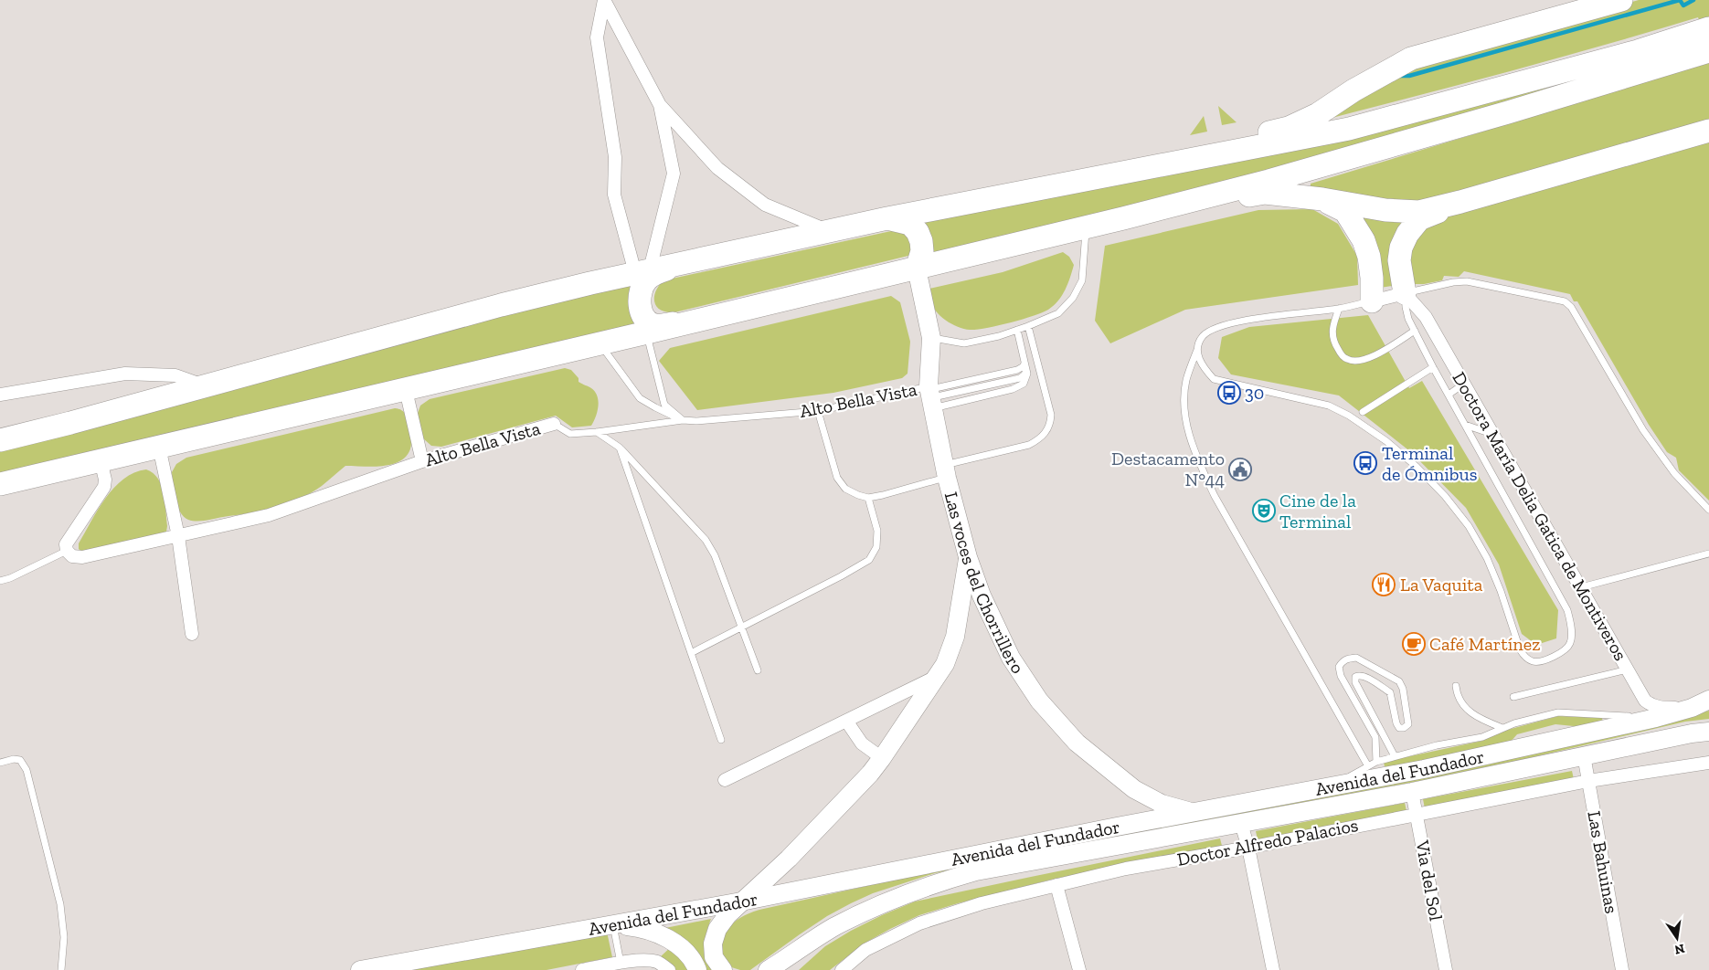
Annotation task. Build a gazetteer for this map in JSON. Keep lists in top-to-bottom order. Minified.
{"streets":{"main road":["Las voces del Chorrillero","Avenida del Fundador"],"street":["Alto Bella Vista","Doctora María Delia Gatica de Montiveros","Doctor Alfredo Palacios","Las Bahuinas","Via del Sol"]},"crossings":[["Alto Bella Vista","Las voces del Chorrillero"],["Doctora María Delia Gatica de Montiveros","Avenida del Fundador"],["Las voces del Chorrillero","Avenida del Fundador"],["Avenida del Fundador","Las Bahuinas"],["Avenida del Fundador","Via del Sol"],["Doctor Alfredo Palacios","Las Bahuinas"],["Doctor Alfredo Palacios","Via del Sol"]],"places":{"bus stop":["30","Terminal de Ómnibus"],"public building":["Destacamento N°44"],"theatre":["Cine de la Terminal"],"restaurant":["La Vaquita"],"cafe":["Café Martínez"]},"north":"bottom"}
